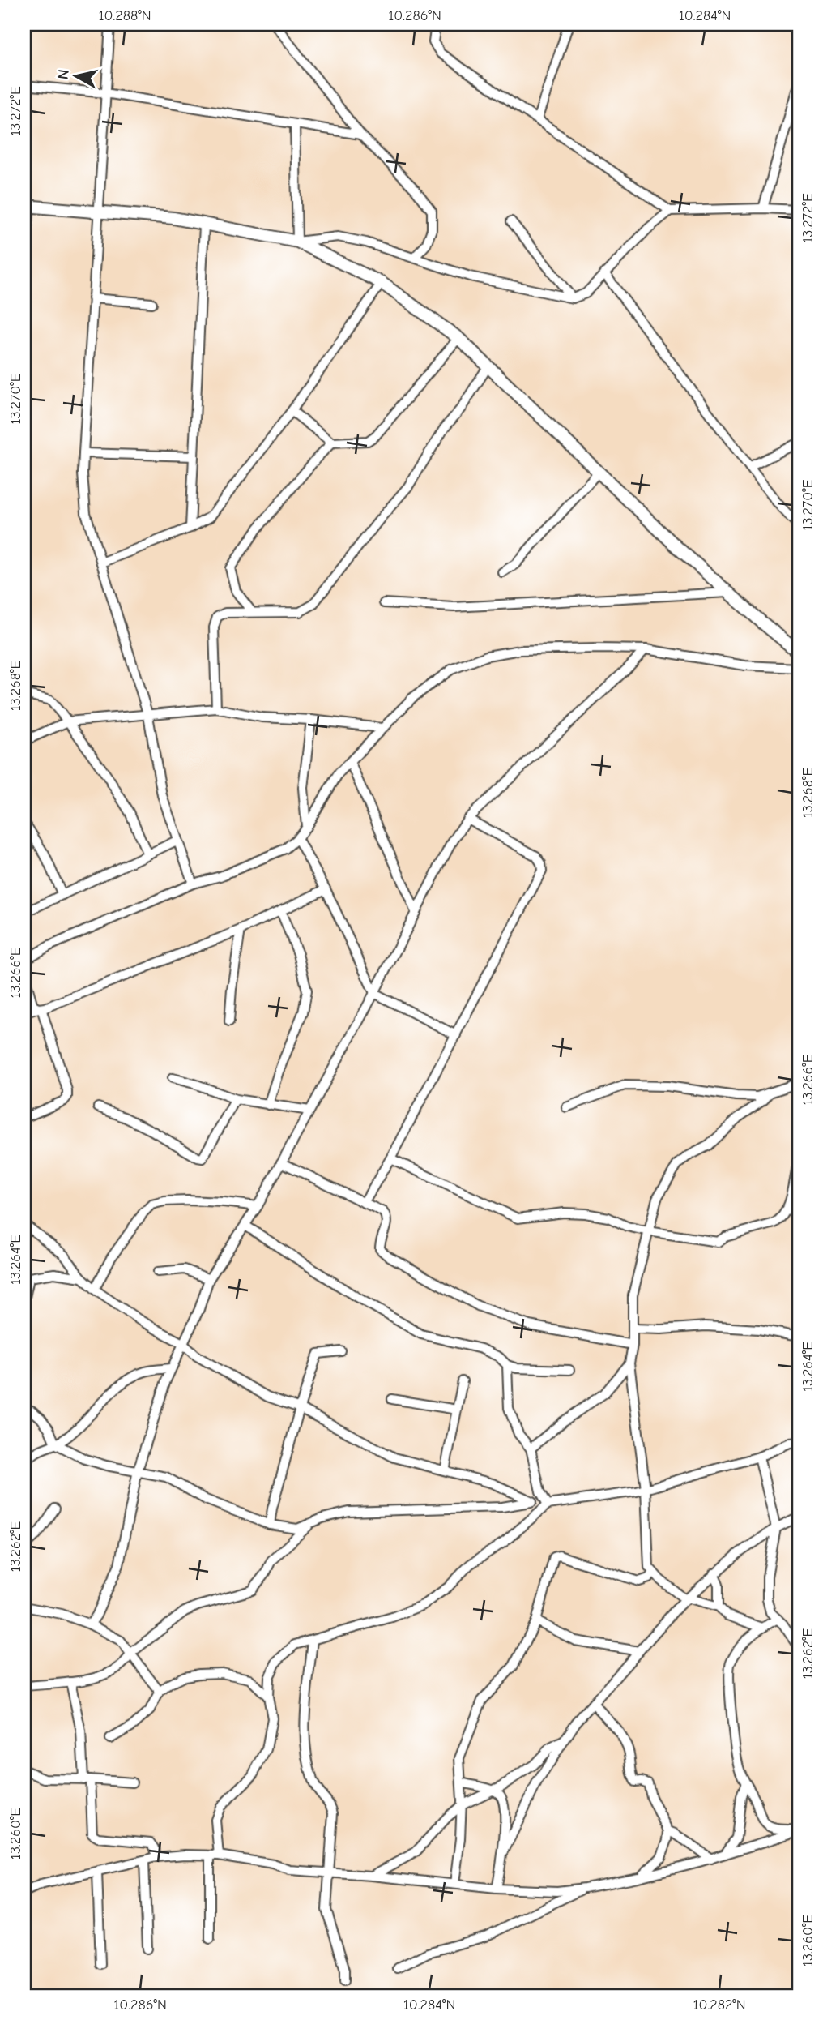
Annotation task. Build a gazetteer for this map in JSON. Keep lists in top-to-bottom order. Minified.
{"north":"left","coordinates":["10.288°N","10.286°N","10.284°N","13.272°E","13.270°E","13.268°E","13.266°E","13.264°E","13.262°E","13.260°E","10.282°N"]}
